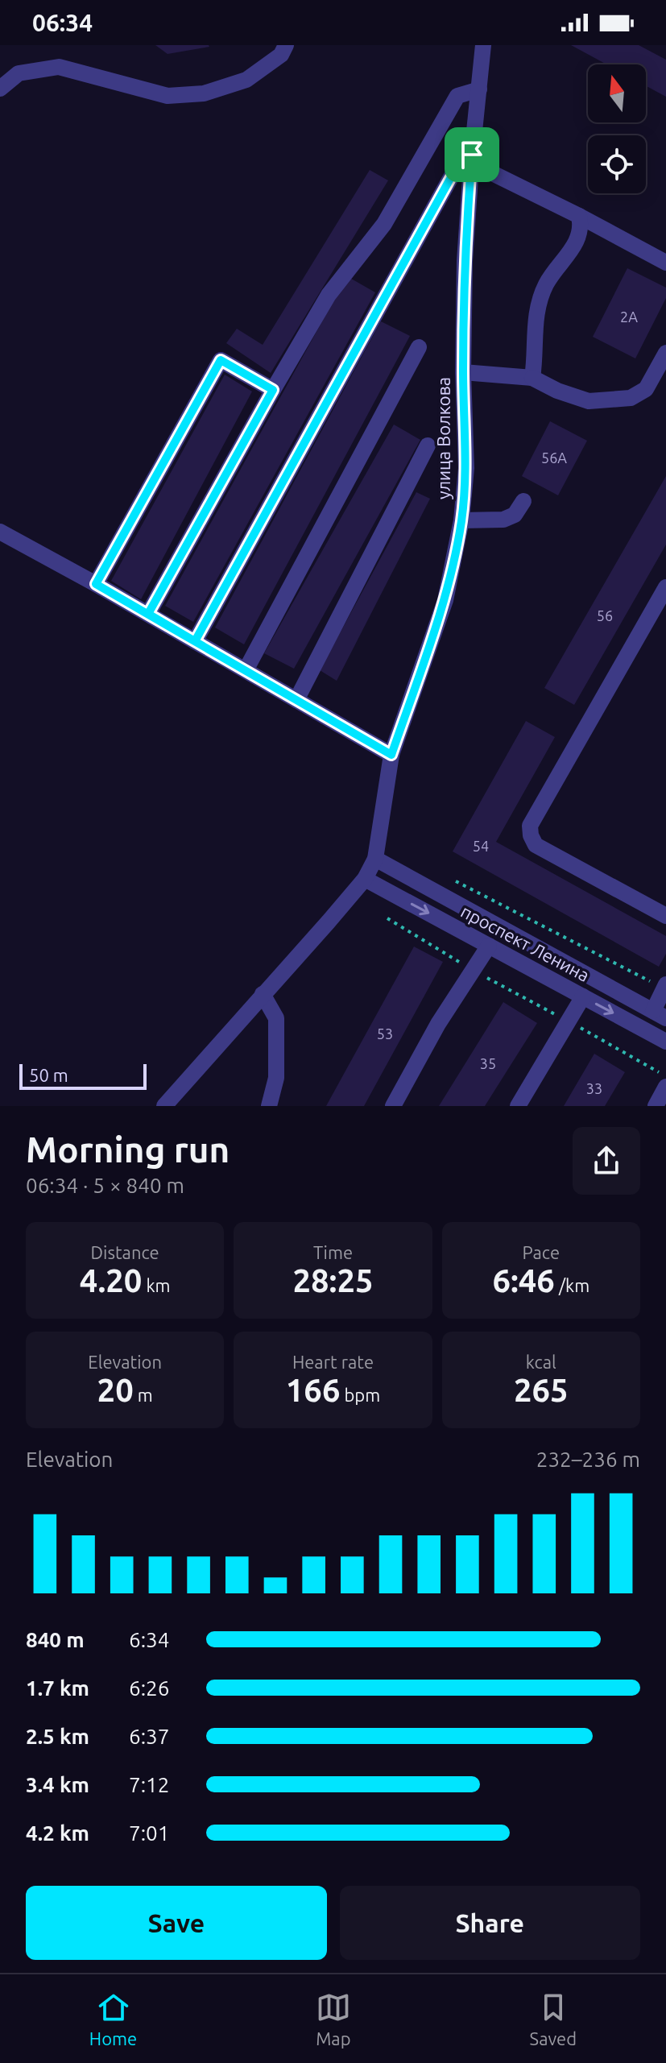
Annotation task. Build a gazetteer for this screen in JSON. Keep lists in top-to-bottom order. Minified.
{"streets":{"street":["улица Волкова","проспект Ленина"]},"crossings":[["улица Волкова","проспект Ленина"]],"house_numbers":["2А","56А","56","54","53","35","33"],"scale_bar":"50 m","north":"top","page":{"status":"06:34","scale":"50 m","heading":["Morning run","06:34 · 5 × 840 m"],"stats":[["Distance","4.20 km"],["Time","28:25"],["Pace","6:46 /km"],["Elevation","20 m"],["Heart rate","166 bpm"],["kcal","265"]],"chart":["Elevation","232–236 m"],"list":[{"name":"840 m","note":"6:34"},{"name":"1.7 km","note":"6:26"},{"name":"2.5 km","note":"6:37"},{"name":"3.4 km","note":"7:12"},{"name":"4.2 km","note":"7:01"}],"buttons":["Save","Share"],"tabs":["Home","Map","Saved"]}}
